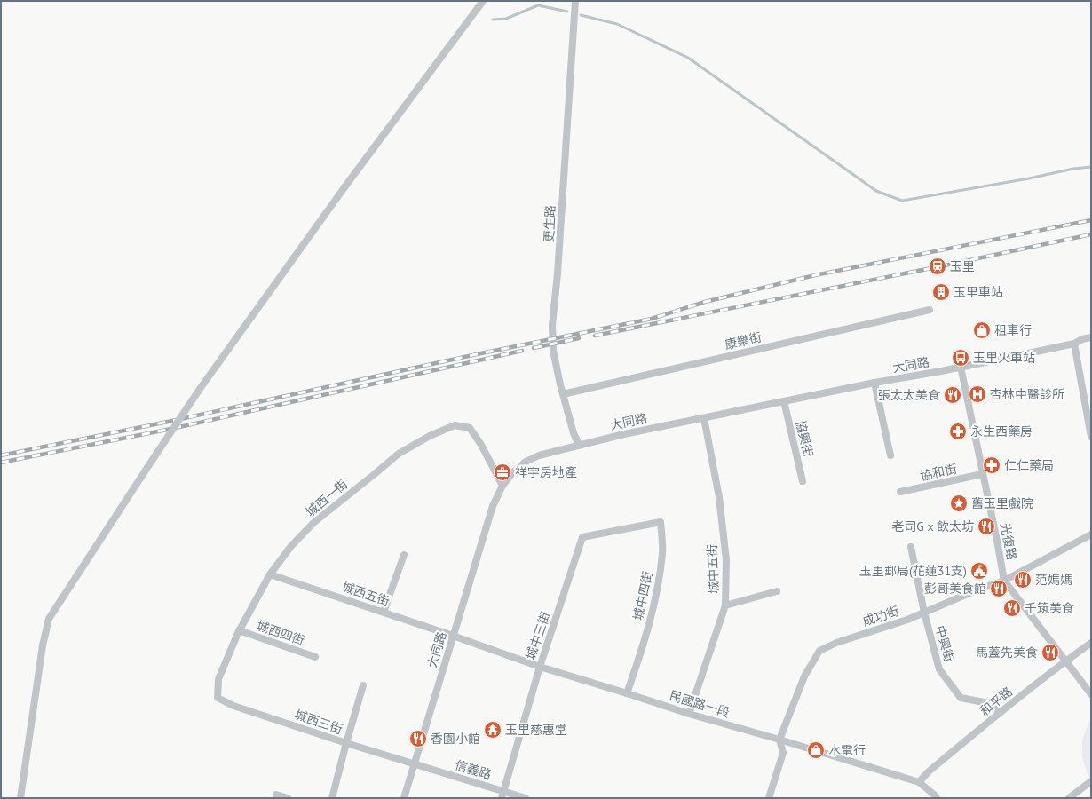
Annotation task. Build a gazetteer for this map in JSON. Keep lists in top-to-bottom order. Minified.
{"streets":{"street":["更生路","康樂街","大同路","協興街","協和街","城西一街","光復路","城中五街","城西五街","城中四街","成功街","城西四街","城中三街","中興街","和平路","民國路一段","城西三街","信義路"]},"crossings":[["更生路","康樂街"],["更生路","大同路"],["大同路","協興街"],["大同路","城西一街"],["大同路","光復路"],["大同路","城中五街"],["大同路","城西五街"],["大同路","民國路一段"],["大同路","城西三街"],["大同路","信義路"],["協和街","光復路"],["城西一街","城西五街"],["城西一街","城西四街"],["城西一街","城西三街"],["光復路","成功街"],["光復路","和平路"],["城中五街","民國路一段"],["城西五街","民國路一段"],["城中四街","城中三街"],["城中四街","民國路一段"],["成功街","中興街"],["成功街","民國路一段"],["城中三街","民國路一段"],["城中三街","信義路"],["中興街","和平路"],["和平路","民國路一段"],["城西三街","信義路"]],"places":{"station":["玉里"],"building":["玉里車站"],"shop":["租車行","水電行"],"bus stop":["玉里火車站"],"hospital":["杏林中醫診所"],"restaurant":["張太太美食","老司G x 飲太坊","范媽媽","彭哥美食館","千筑美食","馬蓋先美食","香園小館"],"pharmacy":["永生西藥房","仁仁藥局"],"office":["祥宇房地產"],"place":["舊玉里戲院"],"public building":["玉里郵局(花蓮31支)"],"temple":["玉里慈惠堂"]}}
